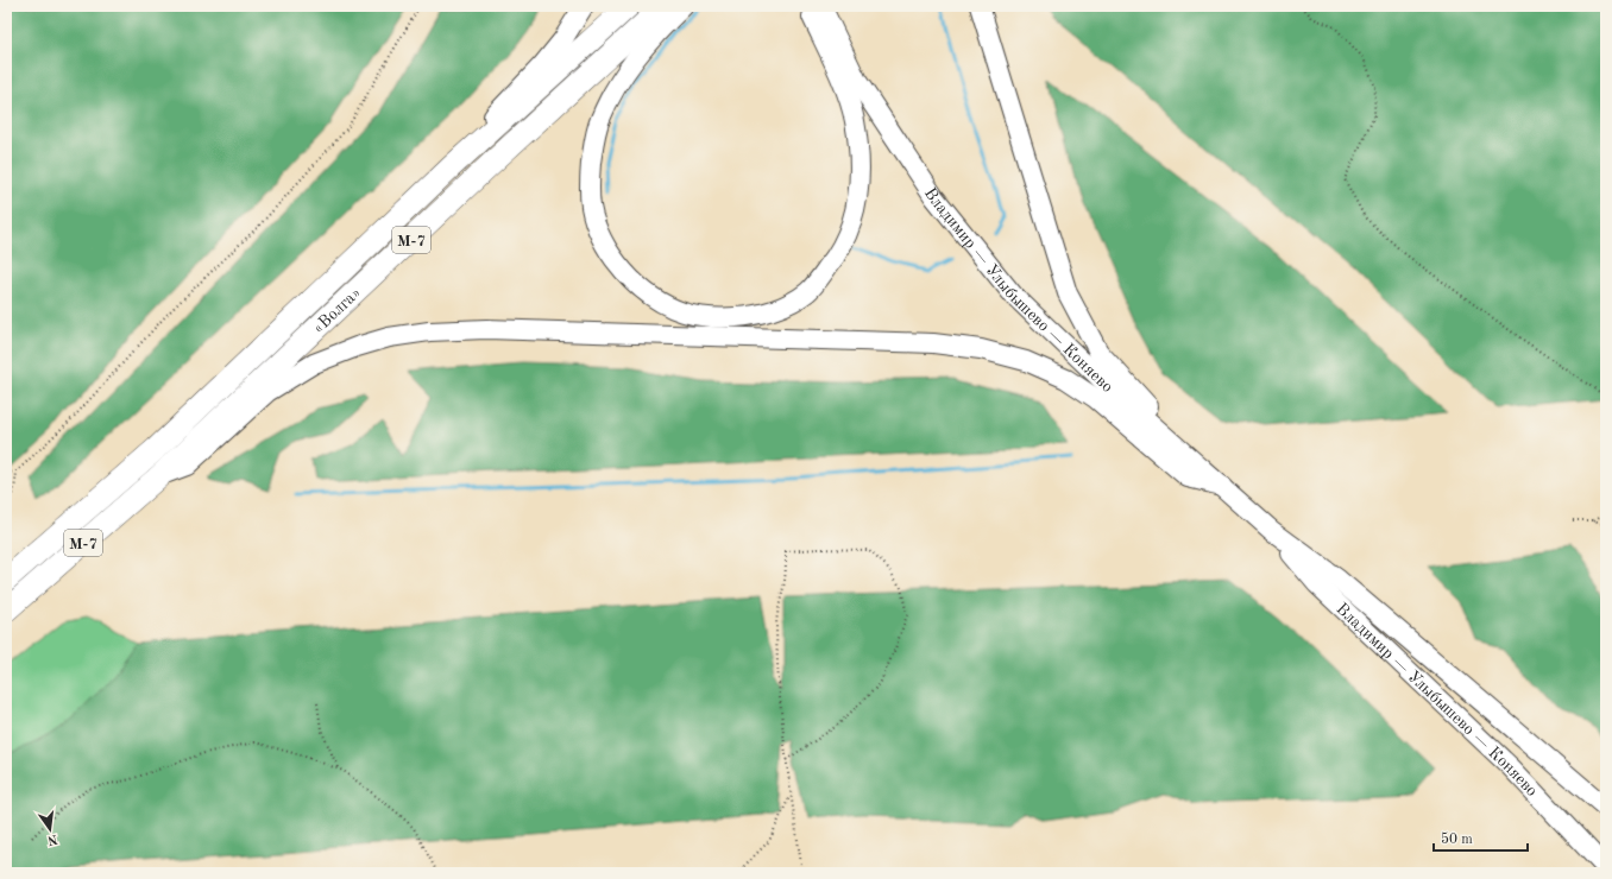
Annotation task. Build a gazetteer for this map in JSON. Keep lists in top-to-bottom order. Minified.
{"streets":{"highway":["М-7","«Волга»"],"main road":["Владимир — Улыбышево — Коняево"]},"scale_bar":"50 m","north":"bottom"}
